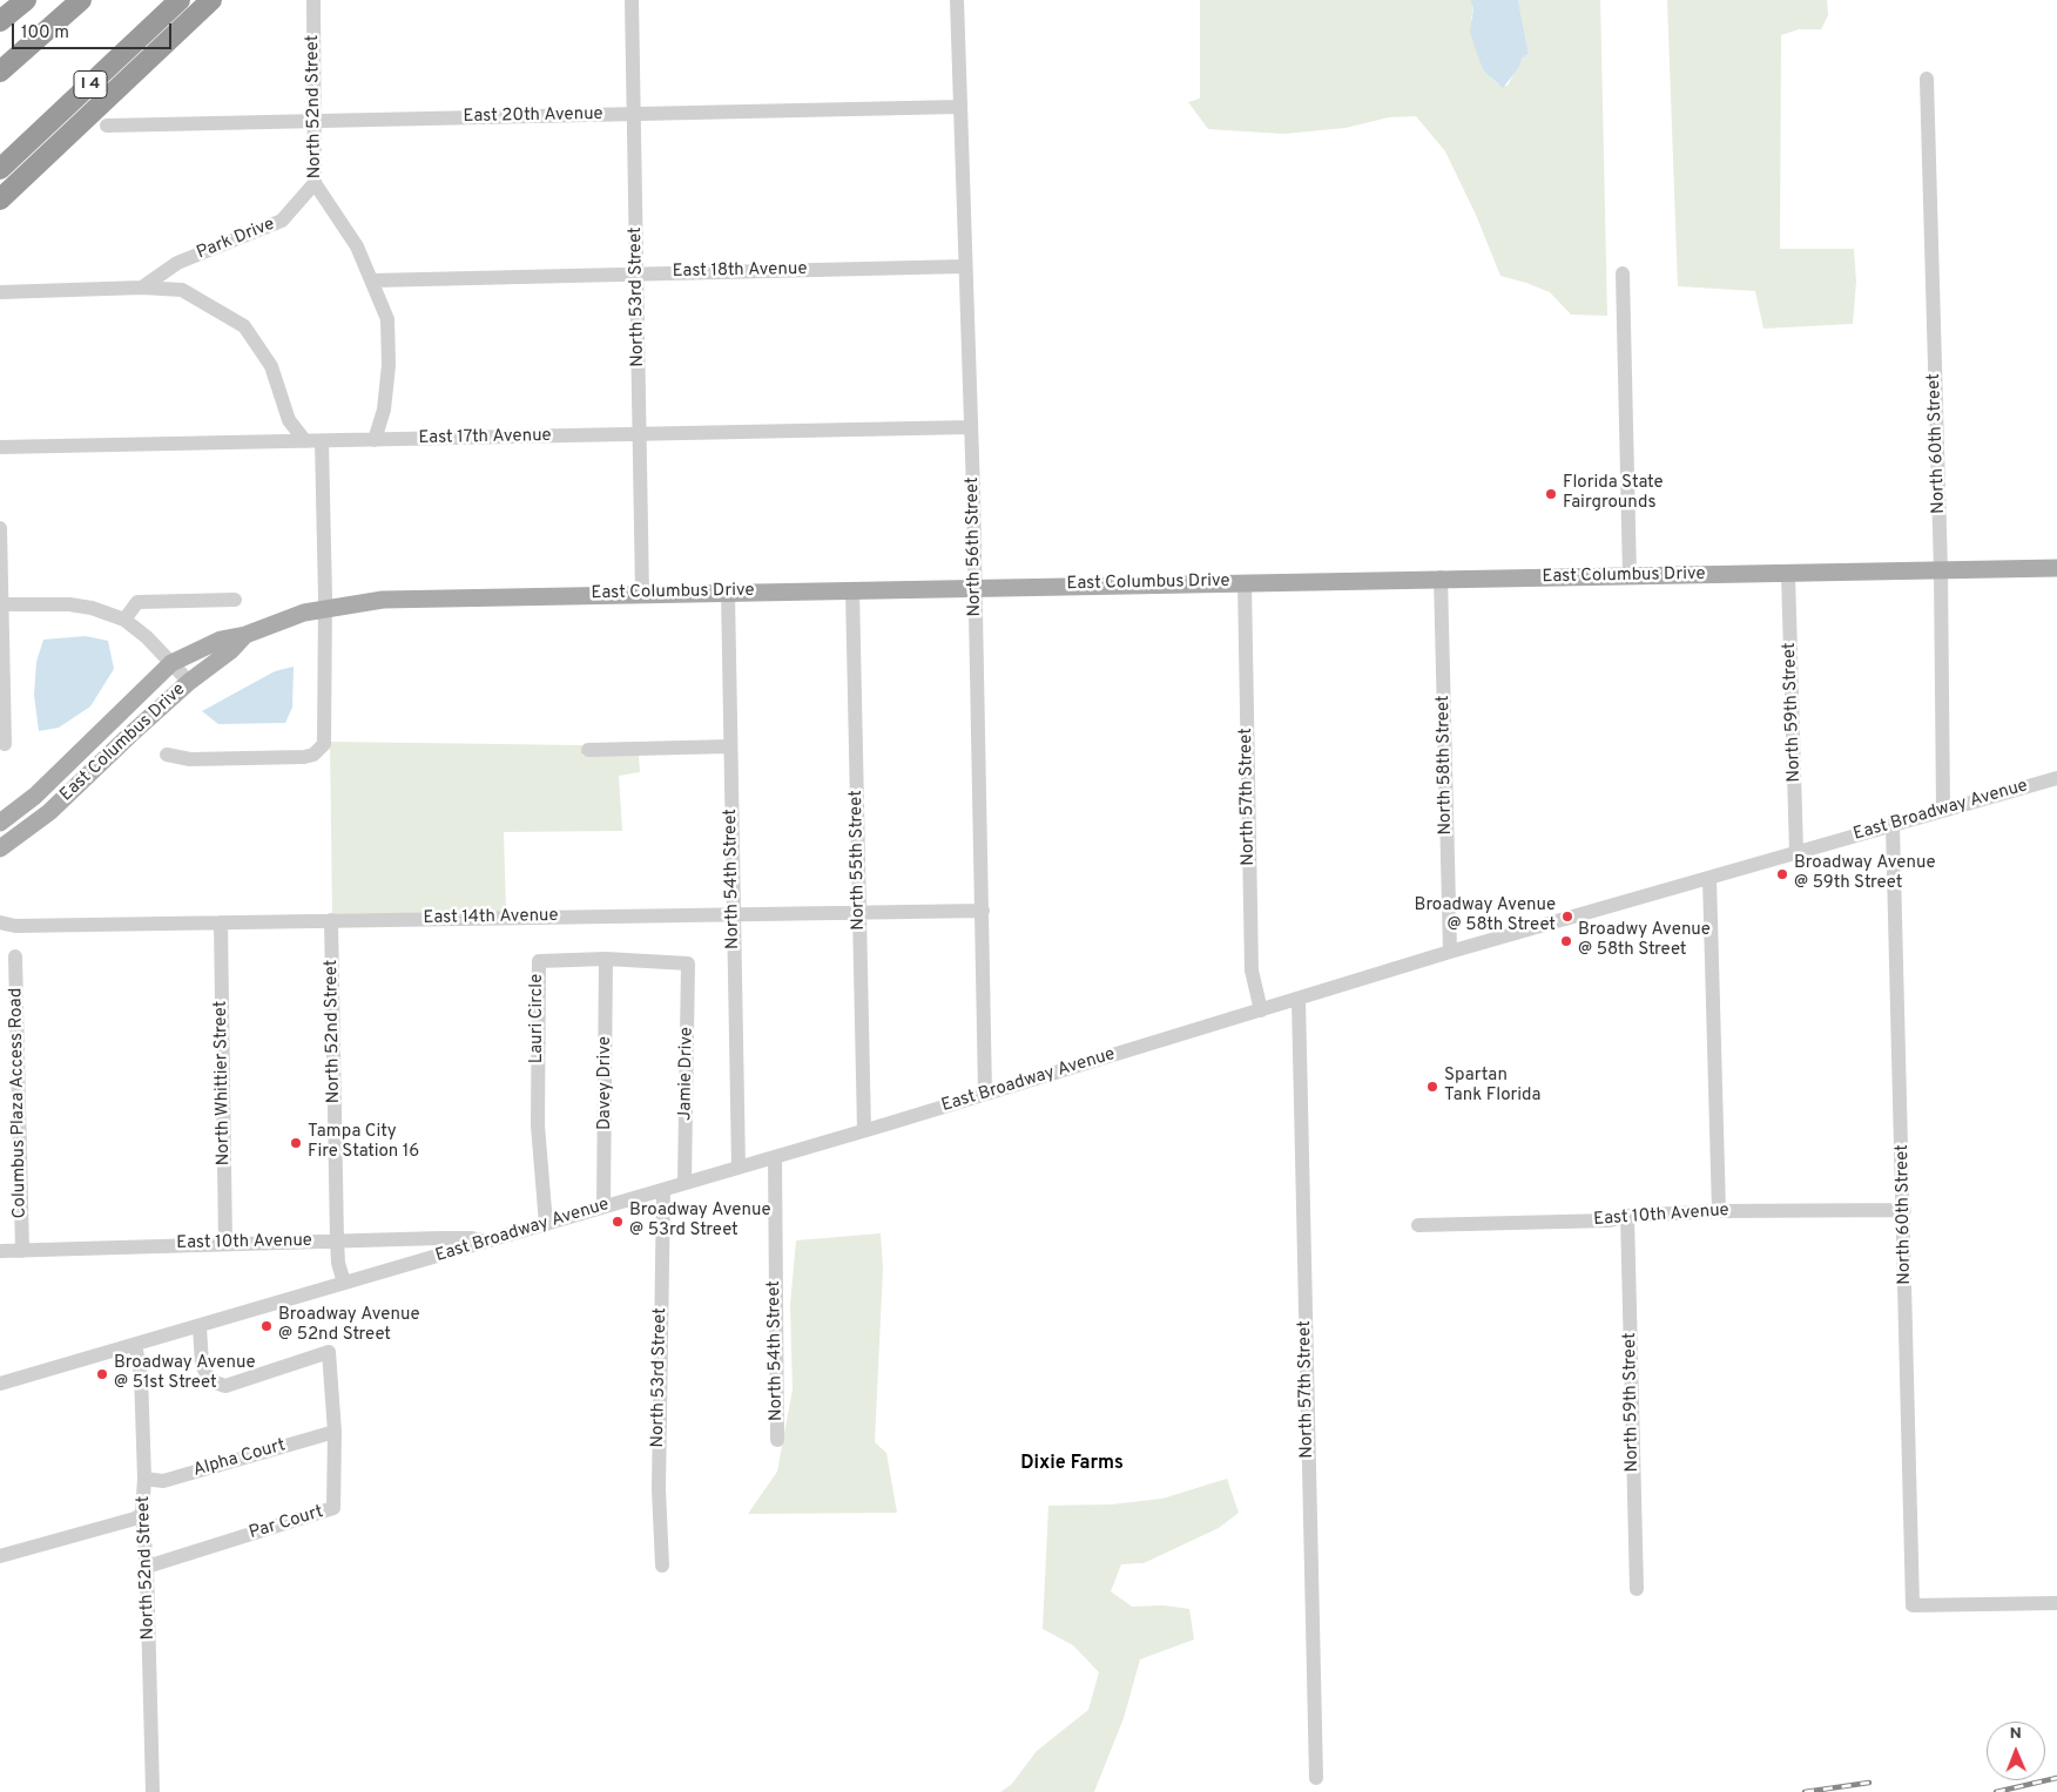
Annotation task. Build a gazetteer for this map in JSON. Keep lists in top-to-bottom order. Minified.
{"streets":{"highway":["I 4"],"main road":["East Columbus Drive"],"street":["North 52nd Street","East 20th Avenue","Park Drive","East 18th Avenue","North 53rd Street","East 17th Avenue","North 60th Street","North 56th Street","North 59th Street","North 58th Street","North 57th Street","East Broadway Avenue","North 55th Street","North 54th Street","East 14th Avenue","Lauri Circle","Jamie Drive","North Whittier Street","Davey Drive","Columbus Plaza Access Road","East 10th Avenue","Alpha Court","Par Court"]},"crossings":[["North 52nd Street","East 20th Avenue"],["North 52nd Street","Park Drive"],["North 52nd Street","East 18th Avenue"],["North 52nd Street","East 17th Avenue"],["North 52nd Street","East Broadway Avenue"],["North 52nd Street","East 14th Avenue"],["North 52nd Street","East 10th Avenue"],["North 52nd Street","Alpha Court"],["North 52nd Street","Par Court"],["East 20th Avenue","North 53rd Street"],["East 20th Avenue","North 56th Street"],["East 18th Avenue","North 53rd Street"],["East 18th Avenue","North 56th Street"],["North 53rd Street","East 17th Avenue"],["North 53rd Street","East Columbus Drive"],["North 53rd Street","East Broadway Avenue"],["East 17th Avenue","North 56th Street"],["North 60th Street","East Columbus Drive"],["North 60th Street","East Broadway Avenue"],["North 60th Street","East 10th Avenue"],["North 56th Street","East Columbus Drive"],["North 56th Street","East Broadway Avenue"],["North 56th Street","East 14th Avenue"],["East Columbus Drive","North 59th Street"],["East Columbus Drive","North 58th Street"],["East Columbus Drive","North 57th Street"],["East Columbus Drive","North 55th Street"],["East Columbus Drive","North 54th Street"],["North 59th Street","East Broadway Avenue"],["North 59th Street","East 10th Avenue"],["North 58th Street","East Broadway Avenue"],["North 57th Street","East Broadway Avenue"],["East Broadway Avenue","North 55th Street"],["East Broadway Avenue","North 54th Street"],["East Broadway Avenue","Lauri Circle"],["East Broadway Avenue","Jamie Drive"],["East Broadway Avenue","Davey Drive"],["East Broadway Avenue","East 10th Avenue"],["East Broadway Avenue","Par Court"],["North 55th Street","East 14th Avenue"],["North 54th Street","East 14th Avenue"],["East 14th Avenue","North Whittier Street"],["Lauri Circle","Jamie Drive"],["Lauri Circle","Davey Drive"],["North Whittier Street","East 10th Avenue"],["Columbus Plaza Access Road","East 10th Avenue"],["Alpha Court","Par Court"]],"districts":["Dixie Farms"],"places":["Florida State Fairgrounds","Broadway Avenue @ 59th Street","Broadway Avenue @ 58th Street","Broadwy Avenue @ 58th Street","Spartan Tank Florida","Tampa City Fire Station 16","Broadway Avenue @ 53rd Street","Broadway Avenue @ 52nd Street","Broadway Avenue @ 51st Street"],"scale_bar":"100 m","north":"top"}
